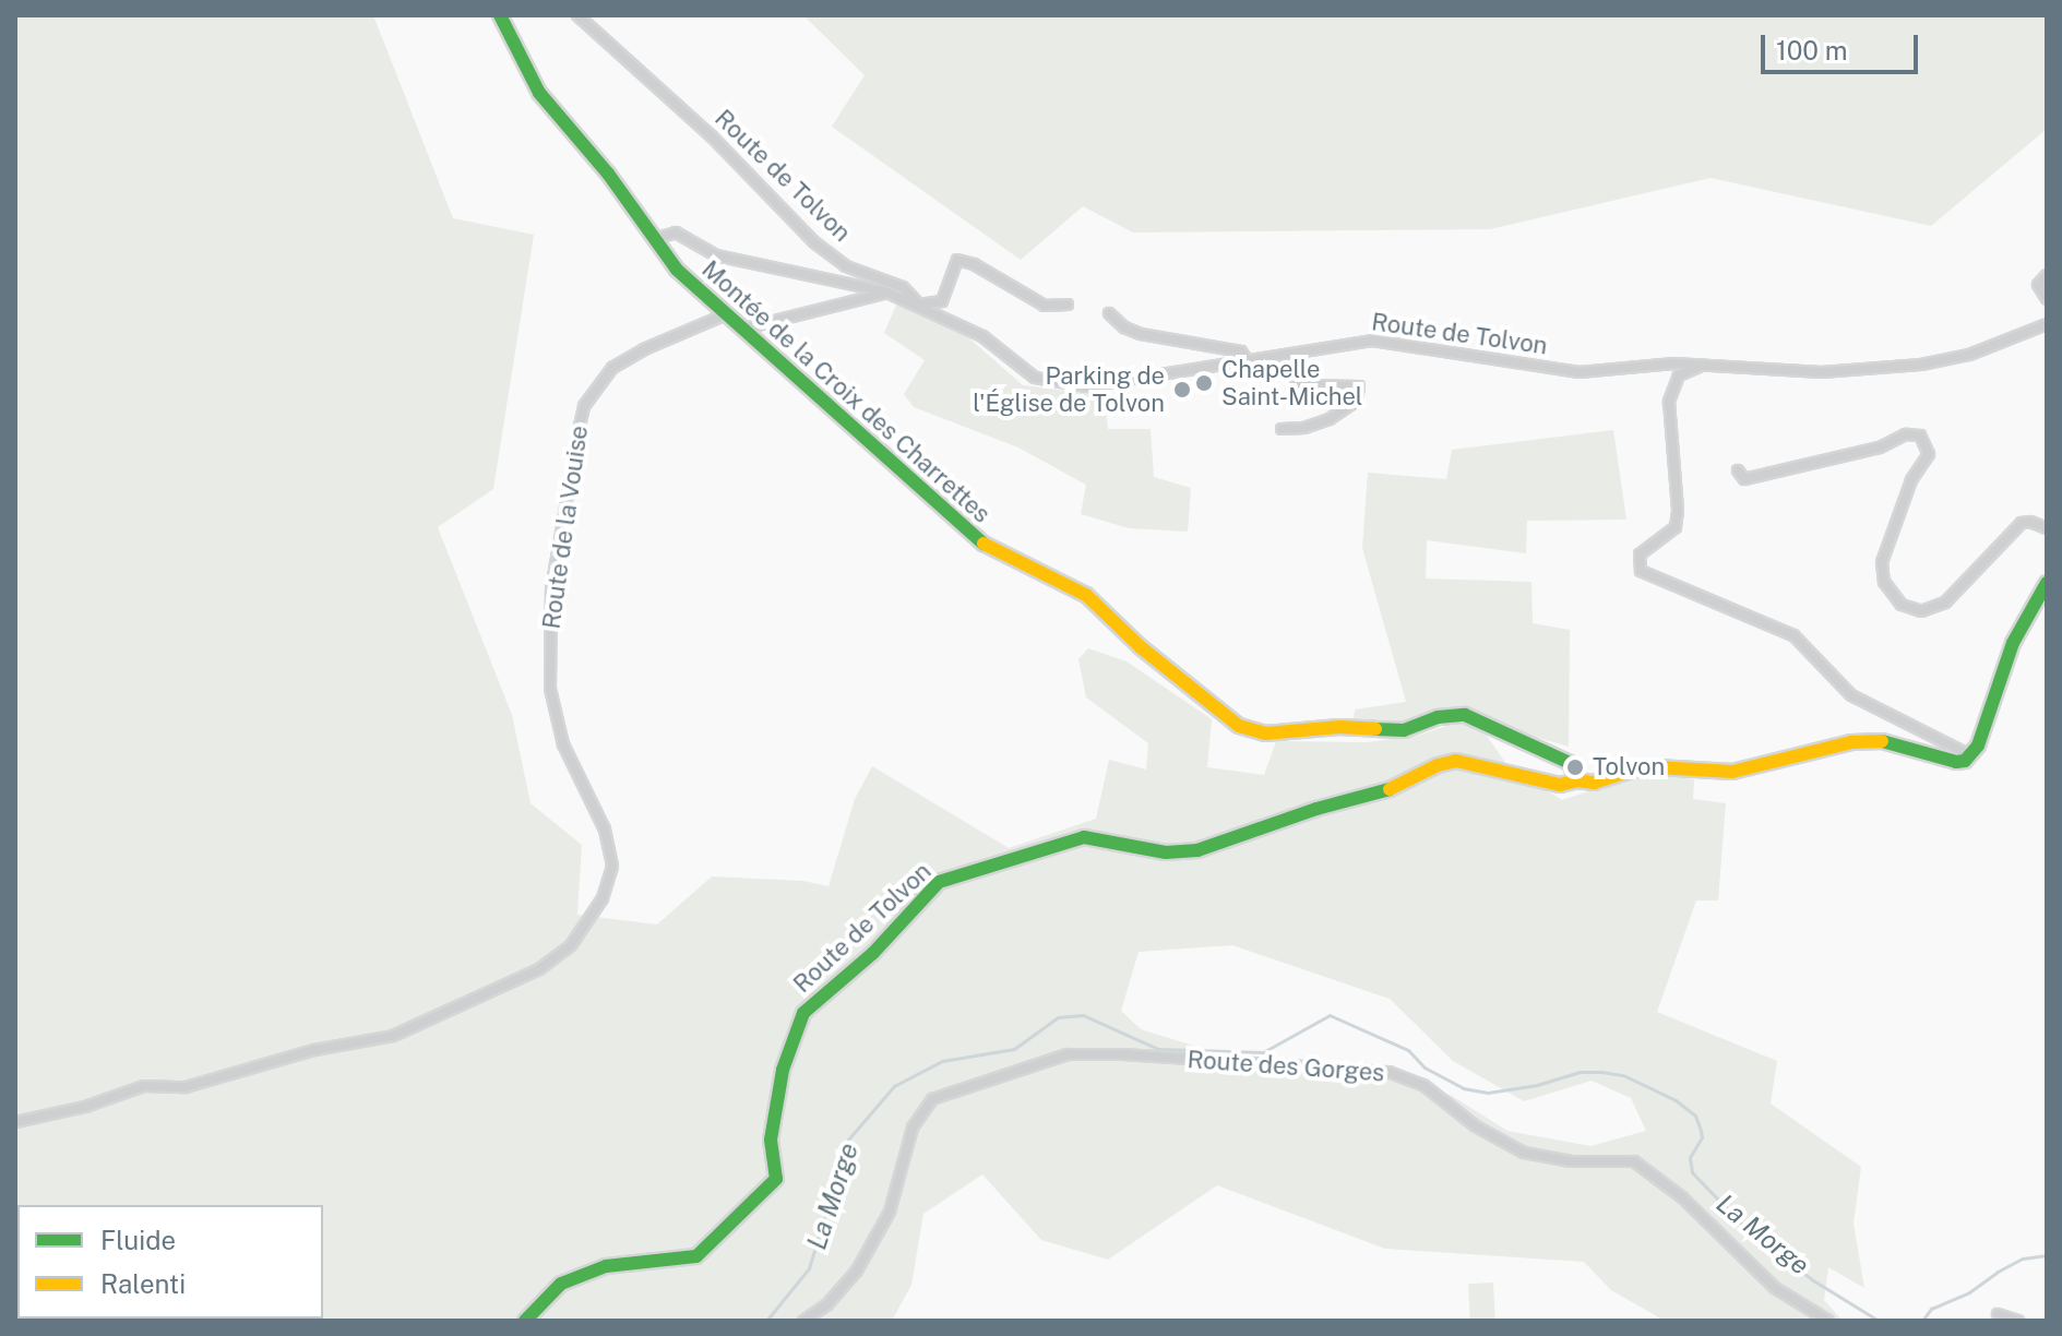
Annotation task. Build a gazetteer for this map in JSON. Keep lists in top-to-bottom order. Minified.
{"streets":{"street":["Route de Tolvon","Montée de la Croix des Charrettes","Route de la Vouise","Route des Gorges"]},"crossings":[["Route de Tolvon","Montée de la Croix des Charrettes"],["Montée de la Croix des Charrettes","Route de la Vouise"]],"water":["La Morge"],"places":["Chapelle Saint-Michel","Parking de l'Église de Tolvon","Tolvon"],"legend":["Fluide","Ralenti"],"scale_bar":"100 m"}
